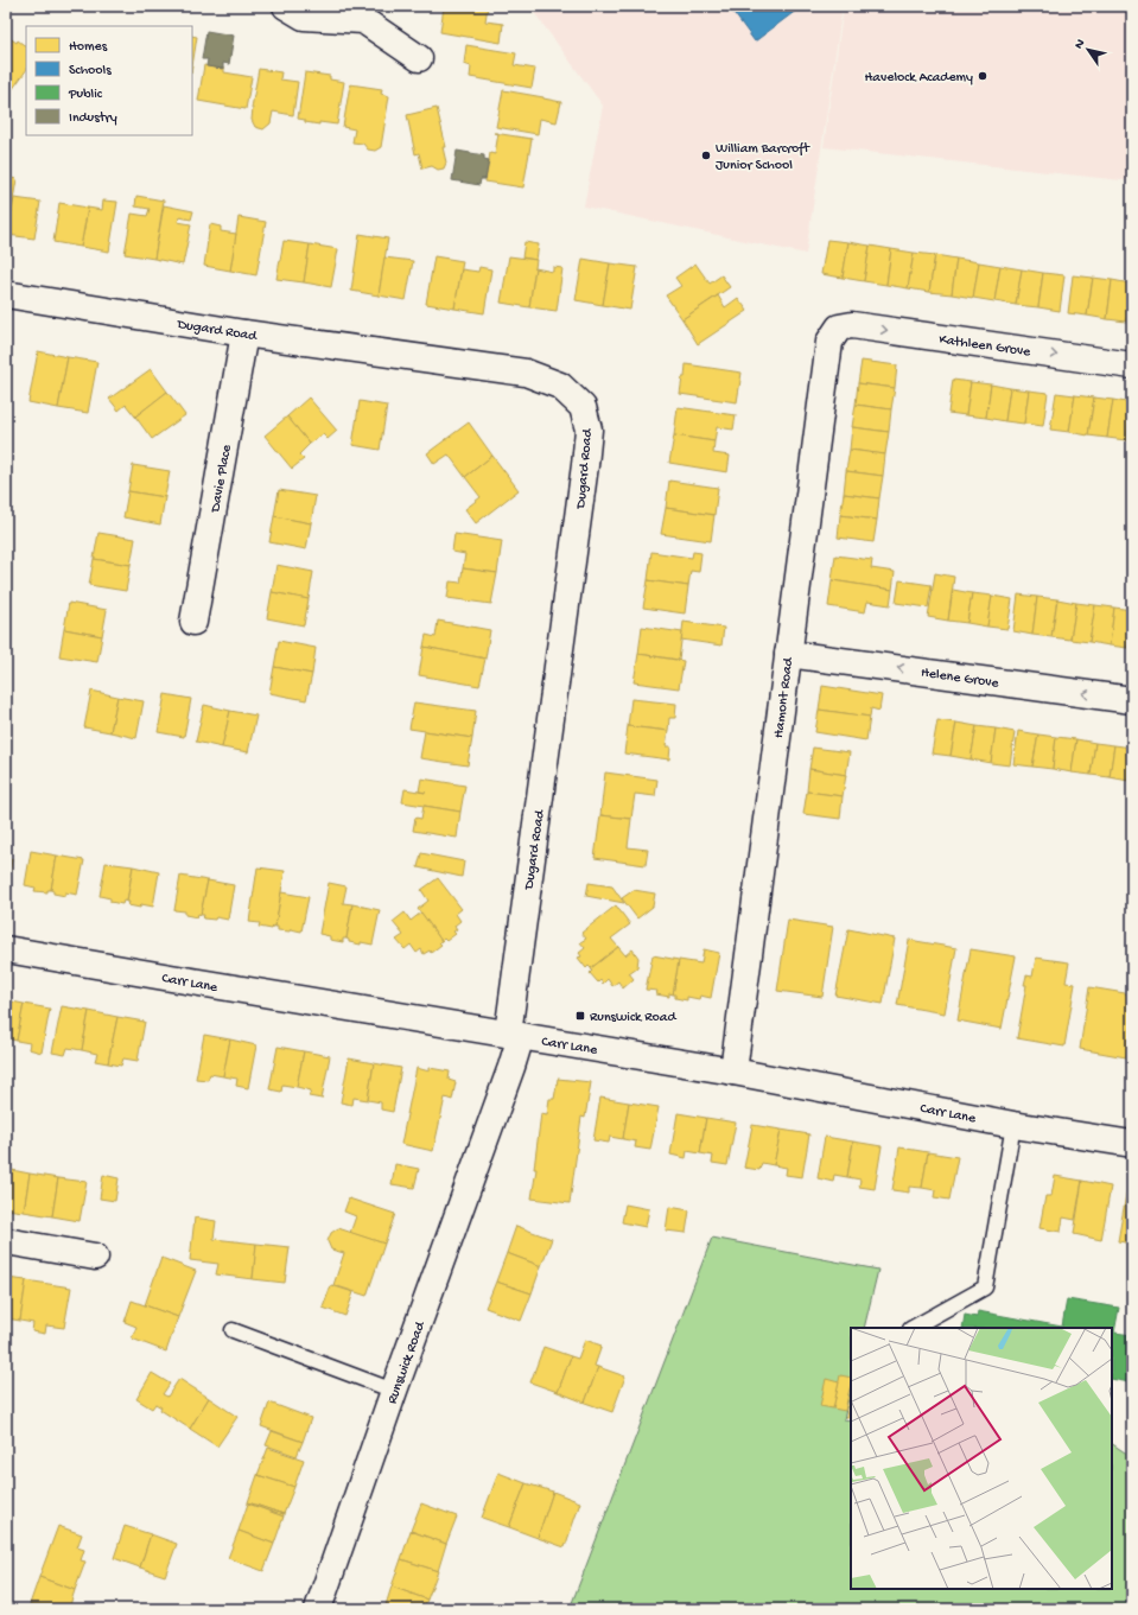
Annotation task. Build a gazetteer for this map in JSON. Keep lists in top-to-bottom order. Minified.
{"streets":{"street":["Dugard Road","Kathleen Grove","Davie Place","Helene Grove","Hamont Road","Carr Lane","Runswick Road"]},"crossings":[["Dugard Road","Davie Place"],["Dugard Road","Carr Lane"],["Dugard Road","Runswick Road"],["Kathleen Grove","Hamont Road"],["Helene Grove","Hamont Road"],["Hamont Road","Carr Lane"],["Carr Lane","Runswick Road"]],"one_way":["Kathleen Grove","Helene Grove"],"places":{"other":["Havelock Academy","William Barcroft Junior School"],"transit":["Runswick Road"]},"legend":["Homes","Schools","Public","Industry"],"north":"top left"}
